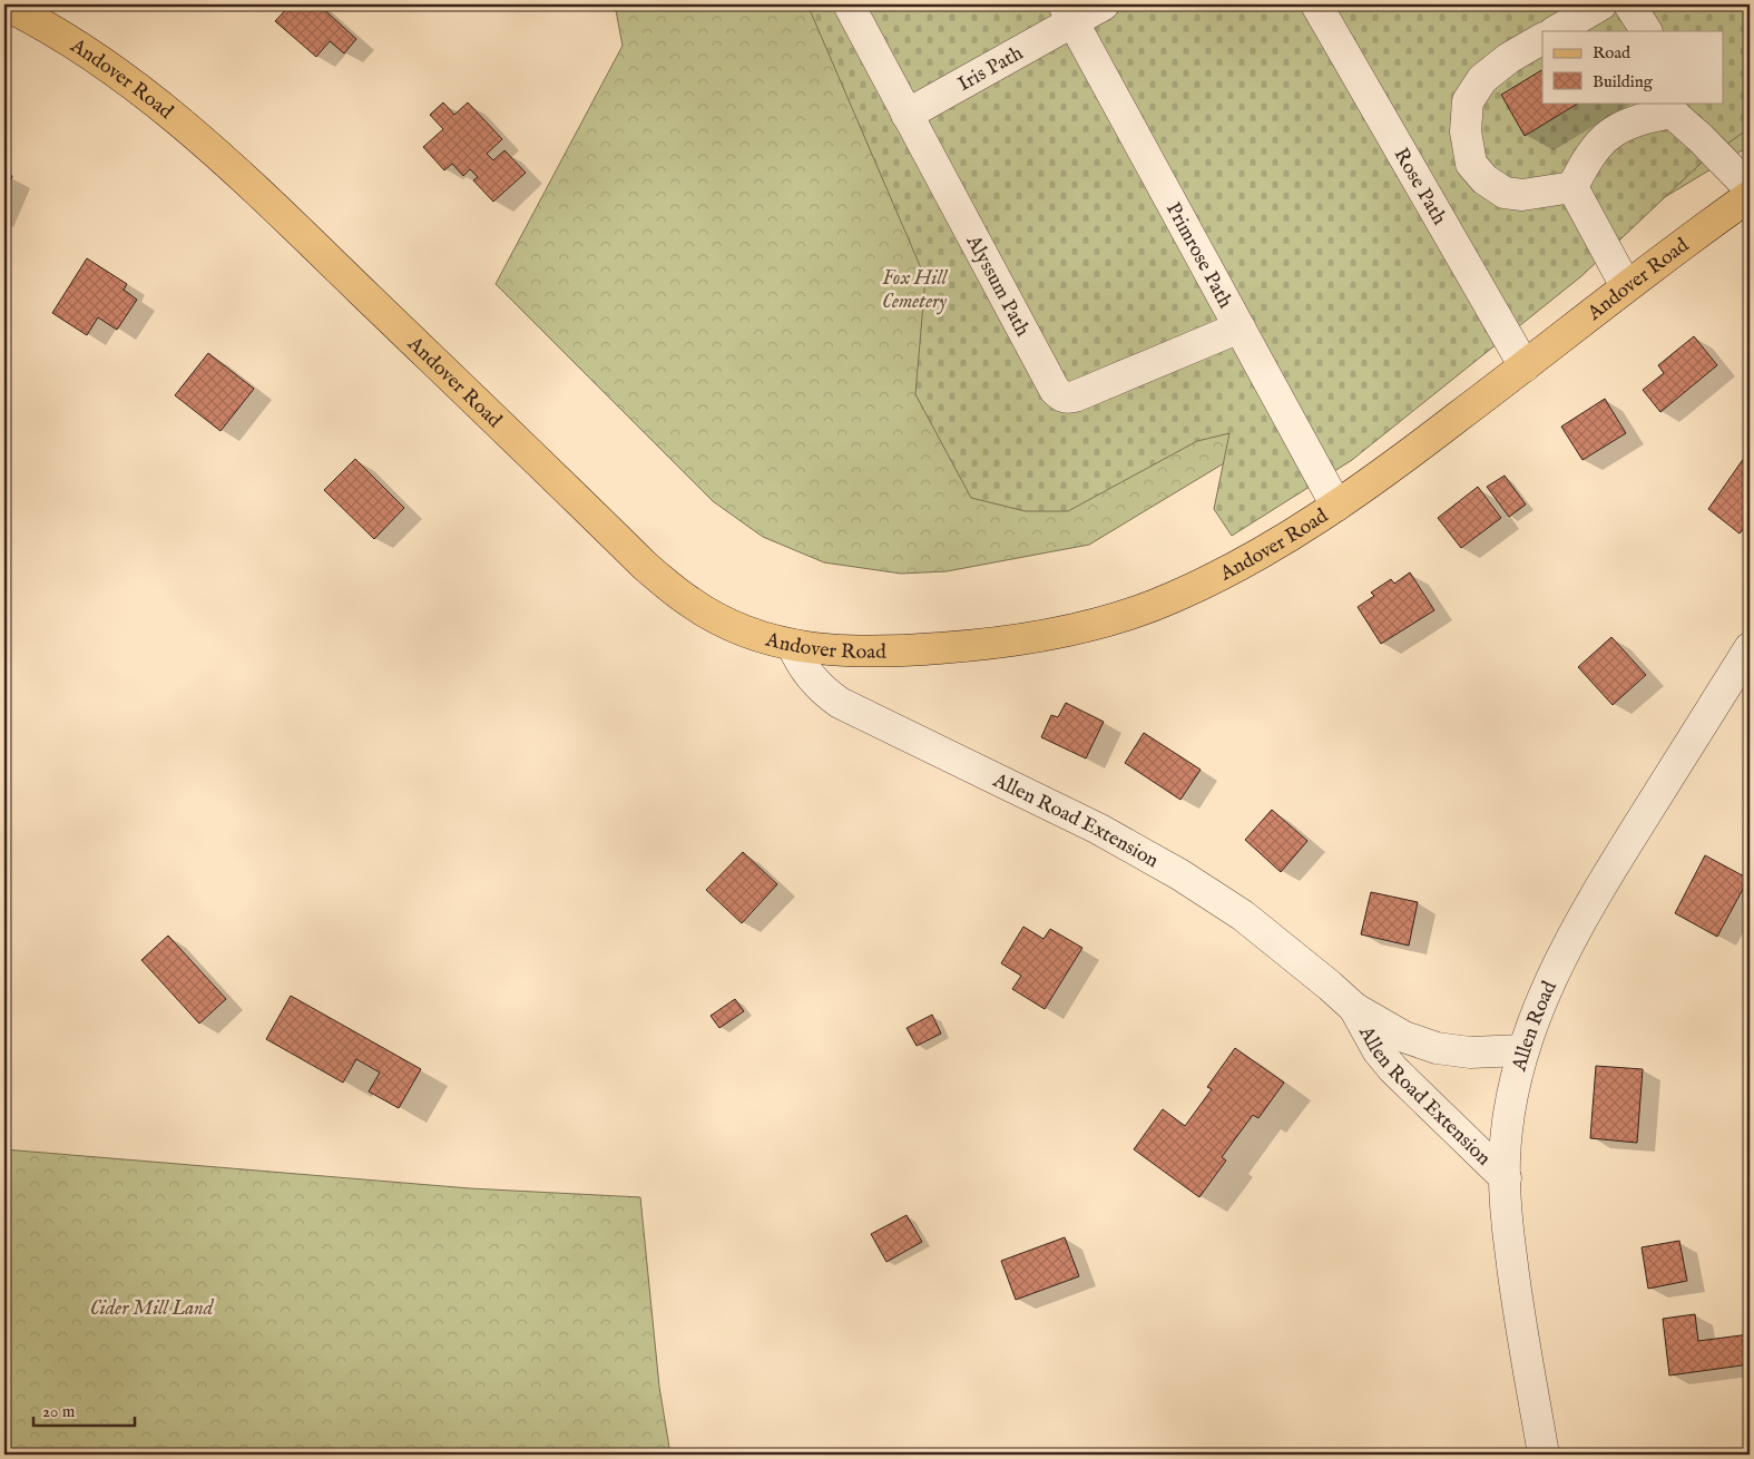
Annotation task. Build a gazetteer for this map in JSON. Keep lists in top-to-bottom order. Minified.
{"streets":{"main road":["Andover Road"],"street":["Iris Path","Rose Path","Primrose Path","Alyssum Path","Allen Road Extension","Allen Road"]},"crossings":[["Iris Path","Primrose Path"],["Iris Path","Alyssum Path"],["Andover Road","Rose Path"],["Andover Road","Primrose Path"],["Andover Road","Allen Road Extension"],["Primrose Path","Alyssum Path"],["Allen Road Extension","Allen Road"]],"parks":["Fox Hill Cemetery","Cider Mill Land"],"legend":["Road","Building"],"scale_bar":"20 m"}
